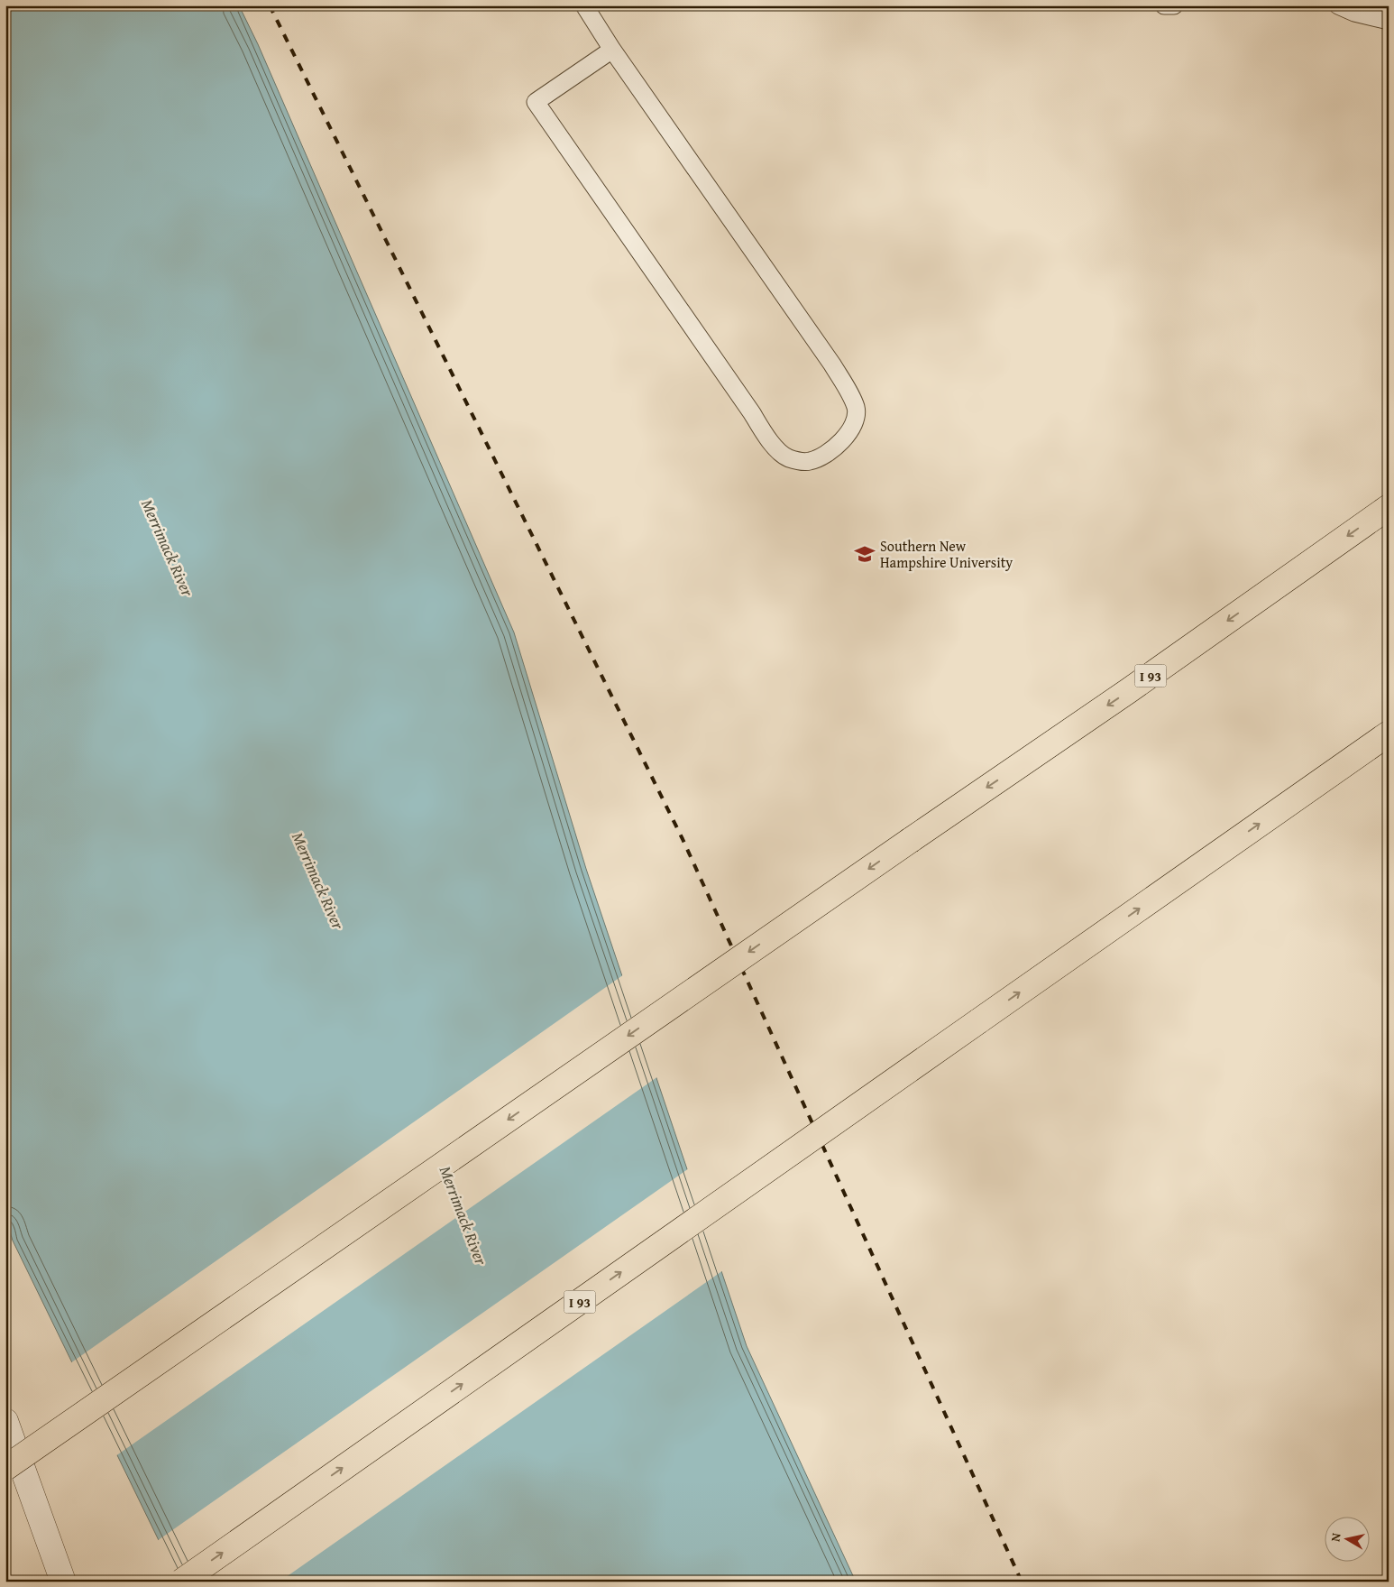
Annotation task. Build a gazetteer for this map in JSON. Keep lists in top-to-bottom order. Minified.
{"streets":{"highway":["I 93"]},"water":["Merrimack River"],"places":{"school or university":["Southern New Hampshire University"]},"north":"left"}
